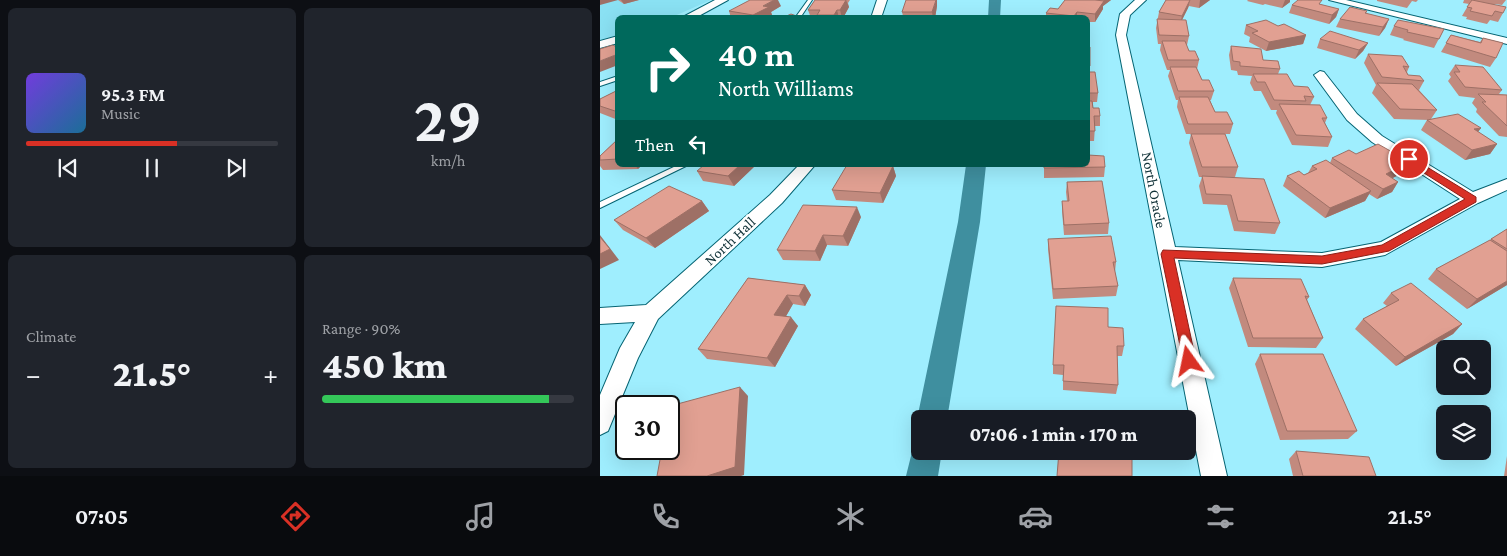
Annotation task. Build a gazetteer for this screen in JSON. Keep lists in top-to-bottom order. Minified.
{"streets":{"street":["North Oracle","North Hall"]},"page":{"tile":[["29","km/h"],"Climate",["Range · 90%","450 km"]],"turn":["40 m","North Williams"],"song":["95.3 FM","Music"],"then":"Then","heat":["−","21.5°","+"],"limit":"30","trip":"07:06 · 1 min · 170 m","tabs":["07:05","21.5°"]}}
